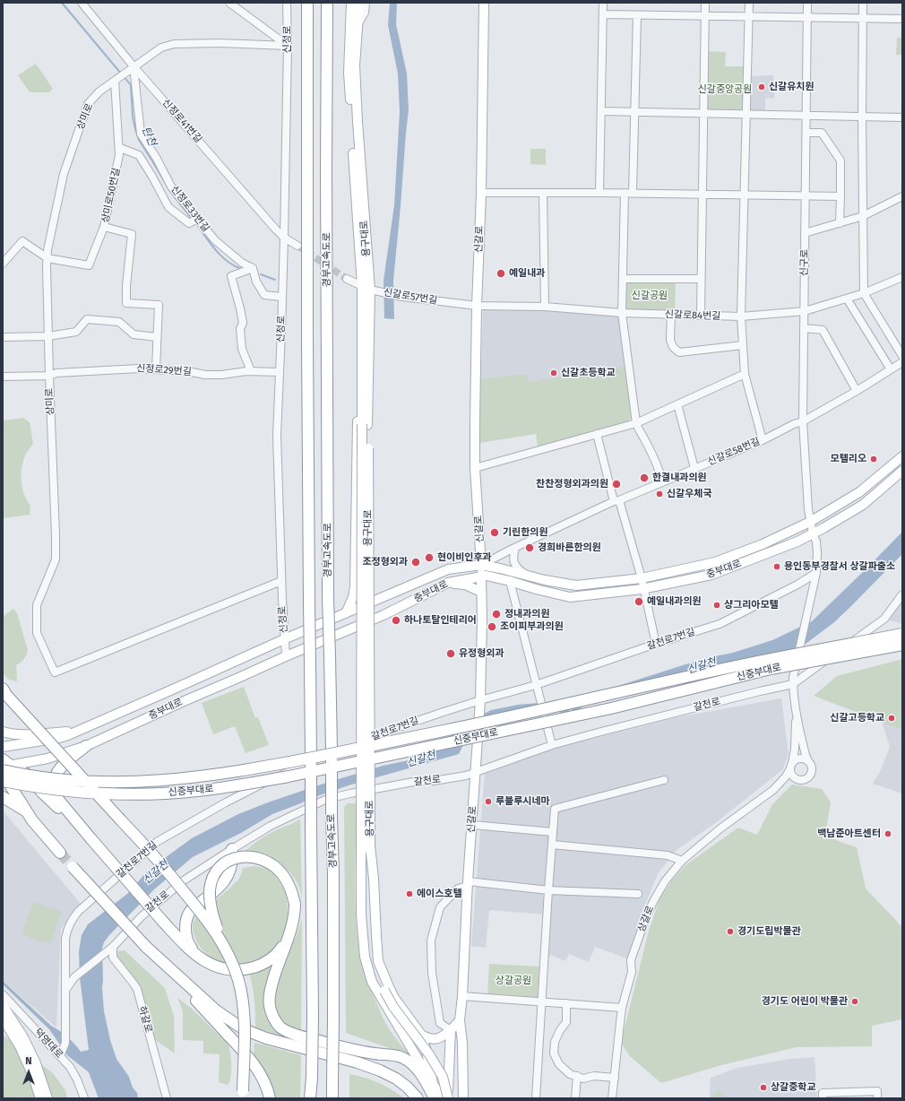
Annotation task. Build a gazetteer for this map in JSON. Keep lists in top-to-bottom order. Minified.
{"streets":{"highway":["경부고속도로","신중부대로"],"main road":["용구대로","신갈로","중부대로"],"street":["신정로","상미로","신정로41번길","상미로50번길","신정로33번길","신구로","신갈로57번길","신갈로84번길","신정로29번길","신갈로58번길","갈천로7번길","갈천로","상갈로","하갈로","덕영대로"]},"crossings":[["신정로","상미로"],["신정로","신정로41번길"],["신정로","신정로29번길"],["신정로","중부대로"],["상미로","신정로41번길"],["상미로","상미로50번길"],["상미로","신정로33번길"],["상미로","신정로29번길"],["신정로41번길","신정로33번길"],["용구대로","신갈로57번길"],["신갈로","신갈로57번길"],["신갈로","신갈로84번길"],["신갈로","신갈로58번길"],["신갈로","중부대로"],["신갈로","갈천로7번길"],["신갈로","갈천로"],["신구로","신갈로84번길"],["신구로","신갈로58번길"],["신구로","중부대로"],["신구로","갈천로7번길"],["신구로","갈천로"],["신갈로57번길","신갈로84번길"],["신갈로58번길","중부대로"],["중부대로","신중부대로"],["갈천로7번길","갈천로"],["갈천로","하갈로"]],"water":["탄천","신갈천"],"parks":["신갈중앙공원","신갈공원","상갈공원"],"places":["신갈유치원","예일내과","신갈초등학교","모텔리오","한결내과의원","찬찬정형외과의원","신갈우체국","기린한의원","경희바른한의원","현이비인후과","조정형외과","용인동부경찰서 상갈파출소","예일내과의원","샹그리아모텔","정내과의원","하나토탈인테리어","조이피부과의원","유정형외과","신갈고등학교","루블루시네마","백남준아트센터","에이스호텔","경기도립박물관","경기도 어린이 박물관","상갈중학교"],"north":"top"}
